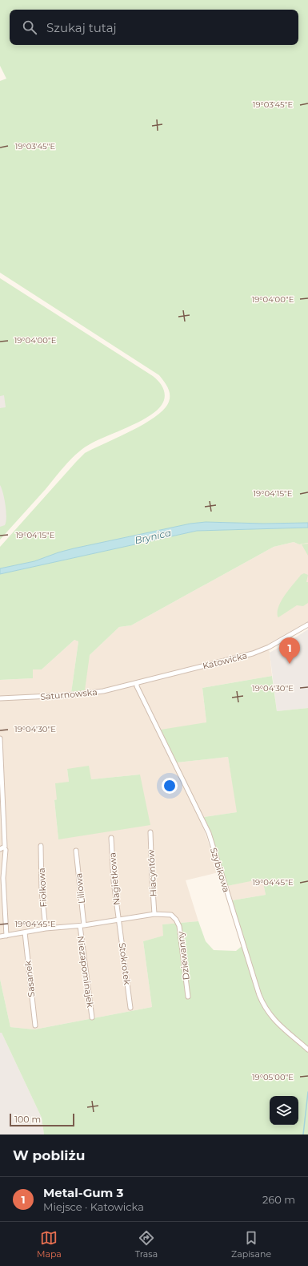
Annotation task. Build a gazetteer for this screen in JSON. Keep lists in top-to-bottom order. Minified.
{"streets":{"street":["Katowicka","Saturnowska","Szybikowa","Hiacyntów","Nagietkowa","Fiołkowa","Liliowa","Dziewanny","Stokrotek","Niezapominajek","Sasanek"]},"crossings":[["Katowicka","Saturnowska"],["Katowicka","Szybikowa"],["Saturnowska","Szybikowa"],["Hiacyntów","Dziewanny"],["Nagietkowa","Stokrotek"],["Liliowa","Niezapominajek"]],"water":["Brynica"],"scale_bar":"100 m","page":{"search":"Szukaj tutaj","pins":"1","scale":"100 m","heading":"W pobliżu","list":[{"mark":"1","name":"Metal-Gum 3","note":"Miejsce · Katowicka","value":"260 m"}],"nav":["Mapa","Trasa","Zapisane"]},"coordinates":["19°03'45\"E","19°04'00\"E","19°04'15\"E","19°04'30\"E","19°04'45\"E","19°05'00\"E"]}
